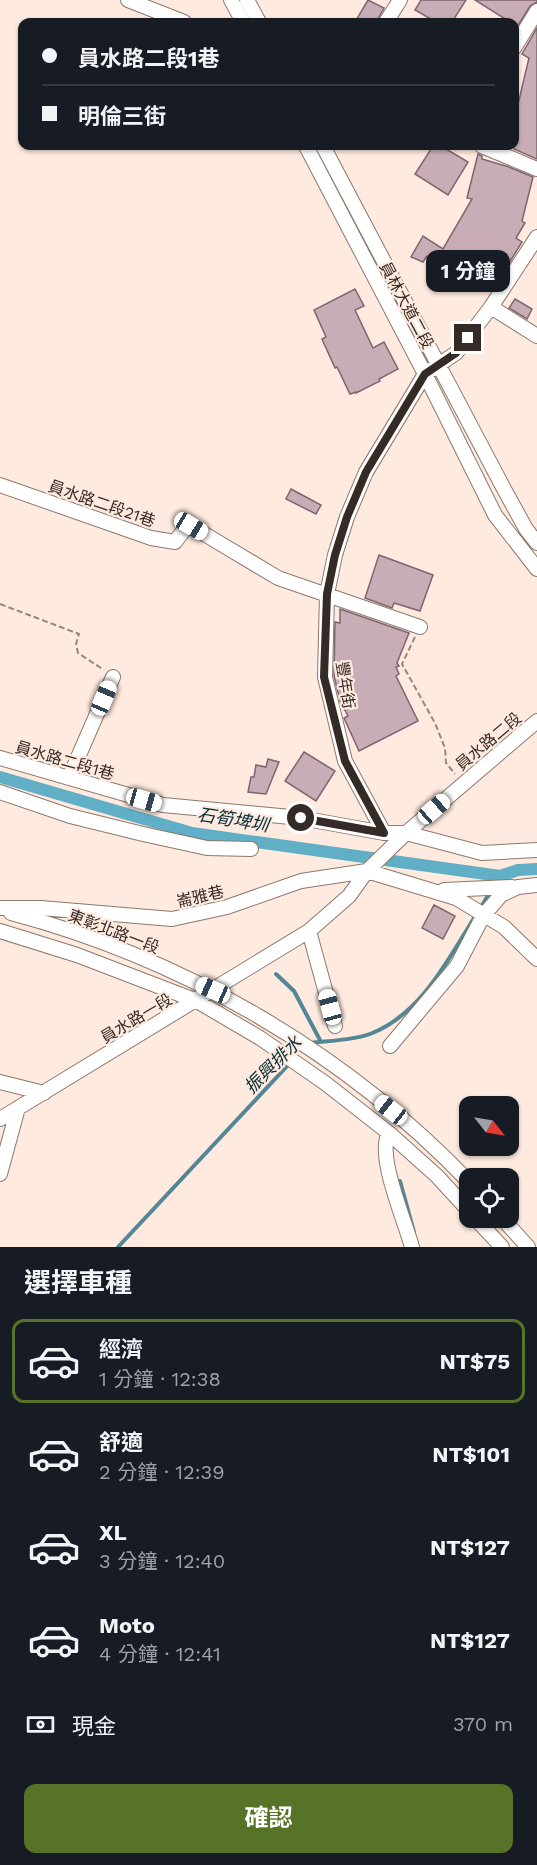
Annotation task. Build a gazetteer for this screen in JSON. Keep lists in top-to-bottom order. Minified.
{"streets":{"street":["員林大道二段","員水路二段21巷","豐年街","員水路二段","員水路二段1巷","崙雅巷","東彰北路一段","員水路一段"]},"crossings":[["員林大道二段","豐年街"],["員水路二段21巷","豐年街"],["豐年街","員水路二段1巷"],["員水路二段","員水路二段1巷"],["員水路二段","崙雅巷"],["員水路二段","員水路一段"],["崙雅巷","東彰北路一段"],["崙雅巷","員水路一段"],["東彰北路一段","員水路一段"]],"water":["石筍埤圳","振興排水"],"north":"bottom right","page":{"banner":["員水路二段1巷","明倫三街"],"bubble":"1 分鐘","heading":"選擇車種","list":[{"name":"經濟","note":"1 分鐘 · 12:38","value":"NT$75"},{"name":"舒適","note":"2 分鐘 · 12:39","value":"NT$101"},{"name":"XL","note":"3 分鐘 · 12:40","value":"NT$127"},{"name":"Moto","note":"4 分鐘 · 12:41","value":"NT$127"}],"pay":["現金","370 m"],"buttons":"確認"}}
